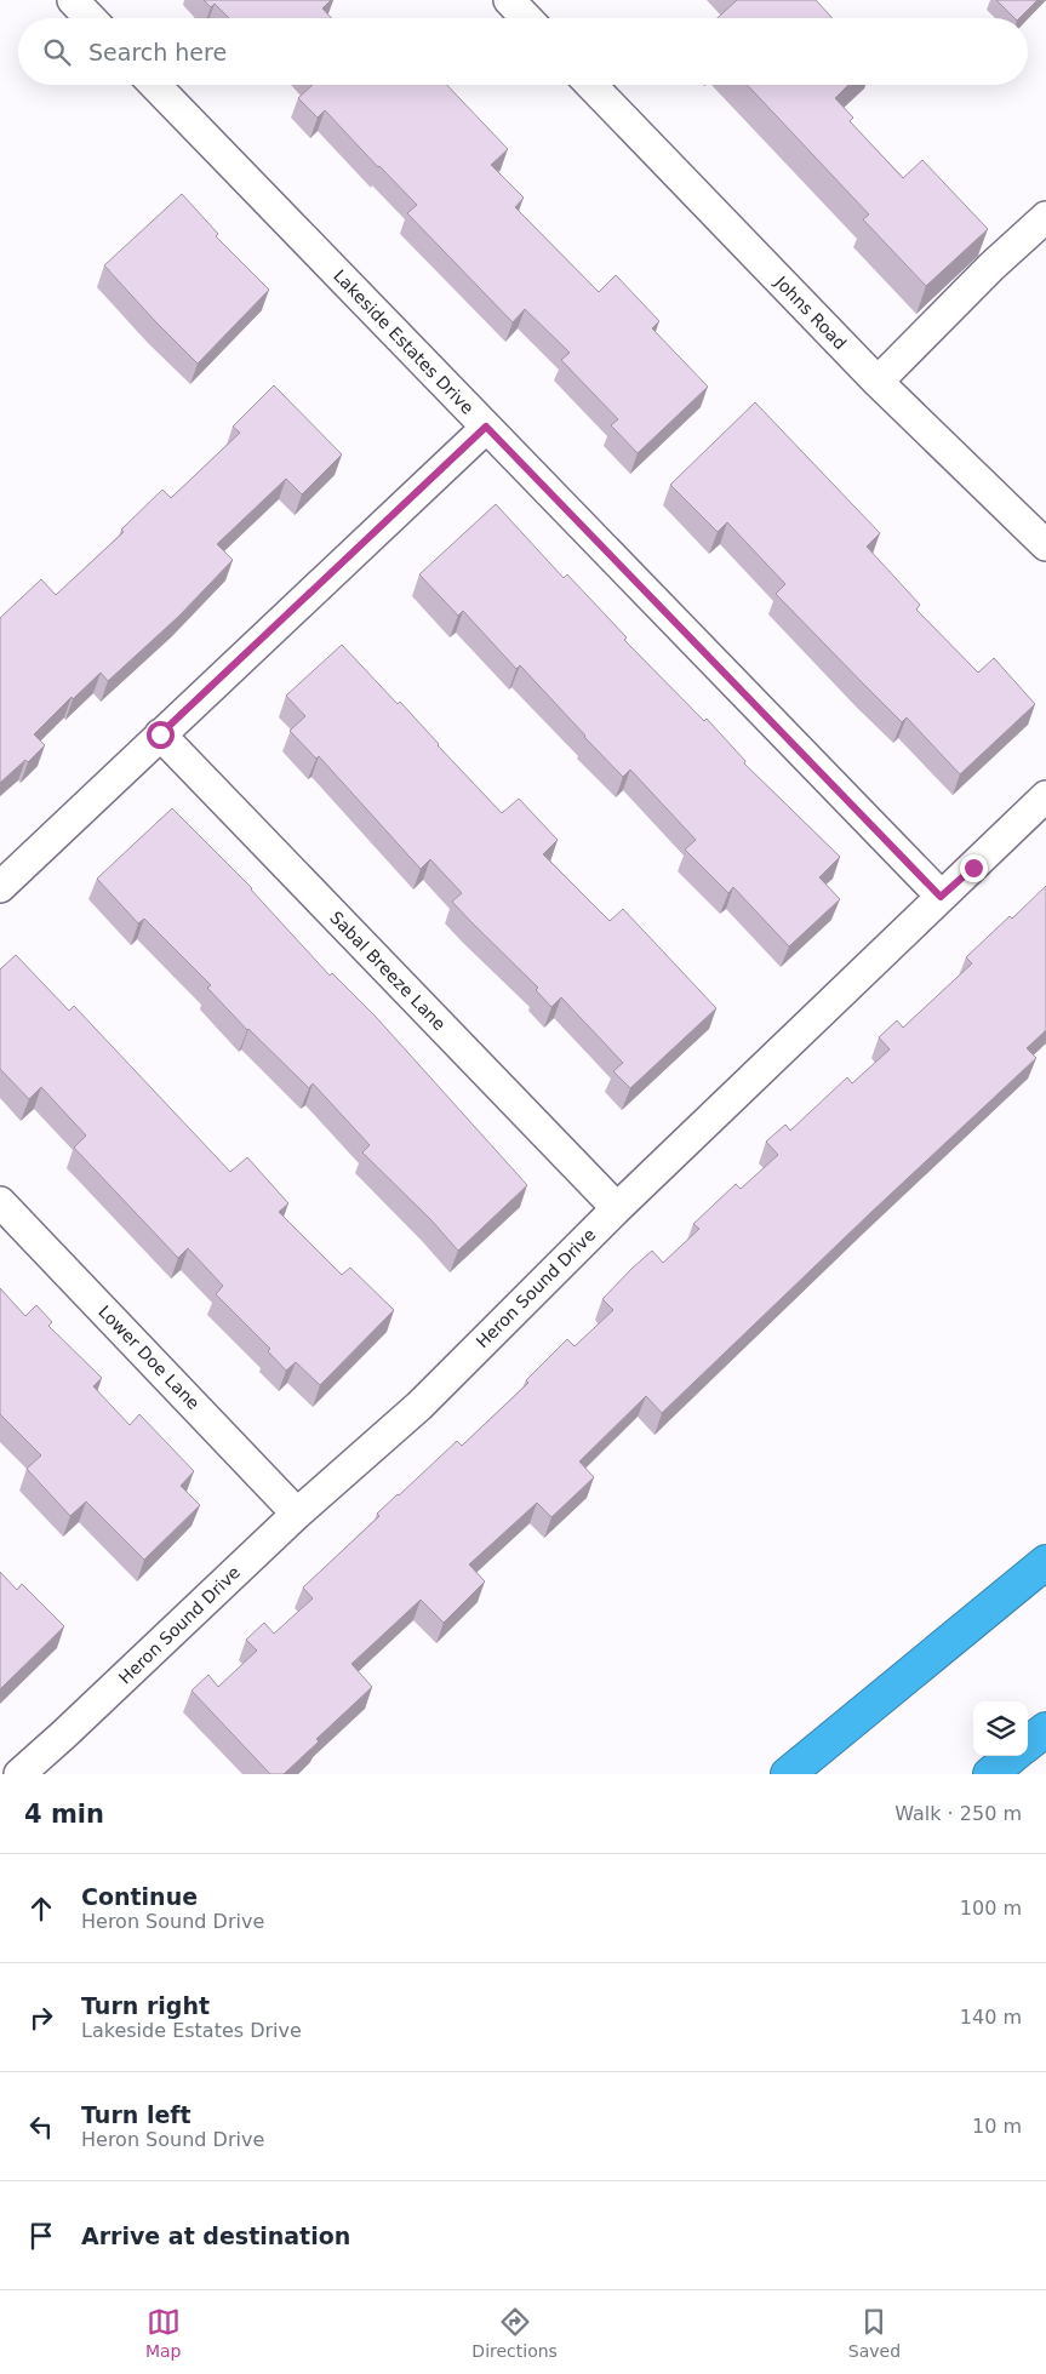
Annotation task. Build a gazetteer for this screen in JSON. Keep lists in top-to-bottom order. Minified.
{"streets":{"street":["Johns Road","Lakeside Estates Drive","Sabal Breeze Lane","Heron Sound Drive","Lower Doe Lane"]},"crossings":[["Lakeside Estates Drive","Heron Sound Drive"],["Sabal Breeze Lane","Heron Sound Drive"],["Heron Sound Drive","Lower Doe Lane"]],"page":{"search":"Search here","heading":["4 min","Walk · 250 m"],"list":[["Continue","Heron Sound Drive","100 m"],["Turn right","Lakeside Estates Drive","140 m"],["Turn left","Heron Sound Drive","10 m"],"Arrive at destination"],"nav":["Map","Directions","Saved"]}}
